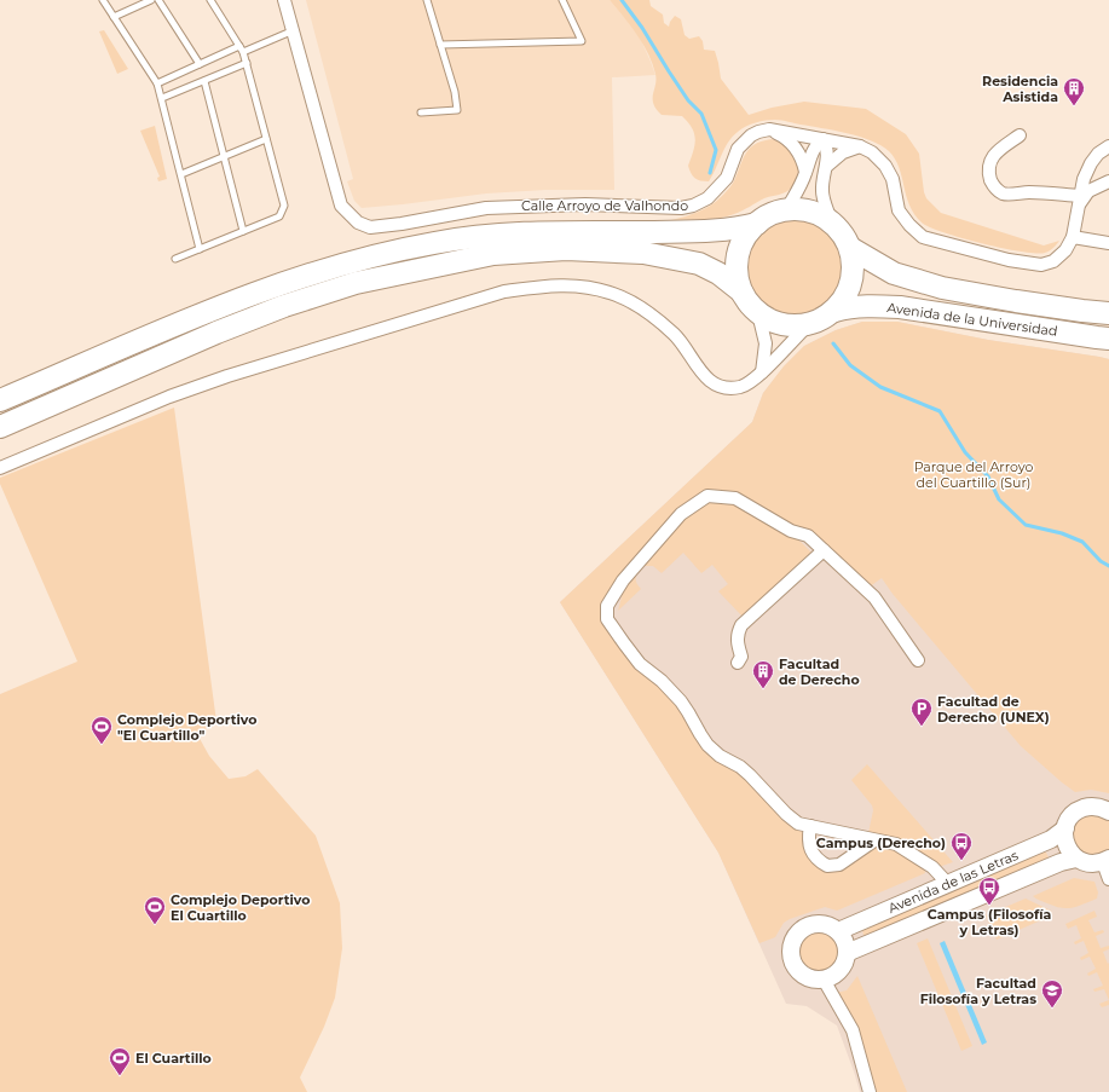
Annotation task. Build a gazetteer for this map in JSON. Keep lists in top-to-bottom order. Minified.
{"streets":{"highway":["Avenida de la Universidad"],"main road":["Avenida de las Letras"],"street":["Calle Arroyo de Valhondo"]},"parks":["Parque del Arroyo del Cuartillo (Sur)"],"places":{"building":["Residencia Asistida","Facultad de Derecho"],"parking":["Facultad de Derecho (UNEX)"],"sports":["Complejo Deportivo \"El Cuartillo\"","Complejo Deportivo El Cuartillo","El Cuartillo"],"bus stop":["Campus (Derecho)","Campus (Filosofía y Letras)"],"school or university":["Facultad Filosofía y Letras"]}}
